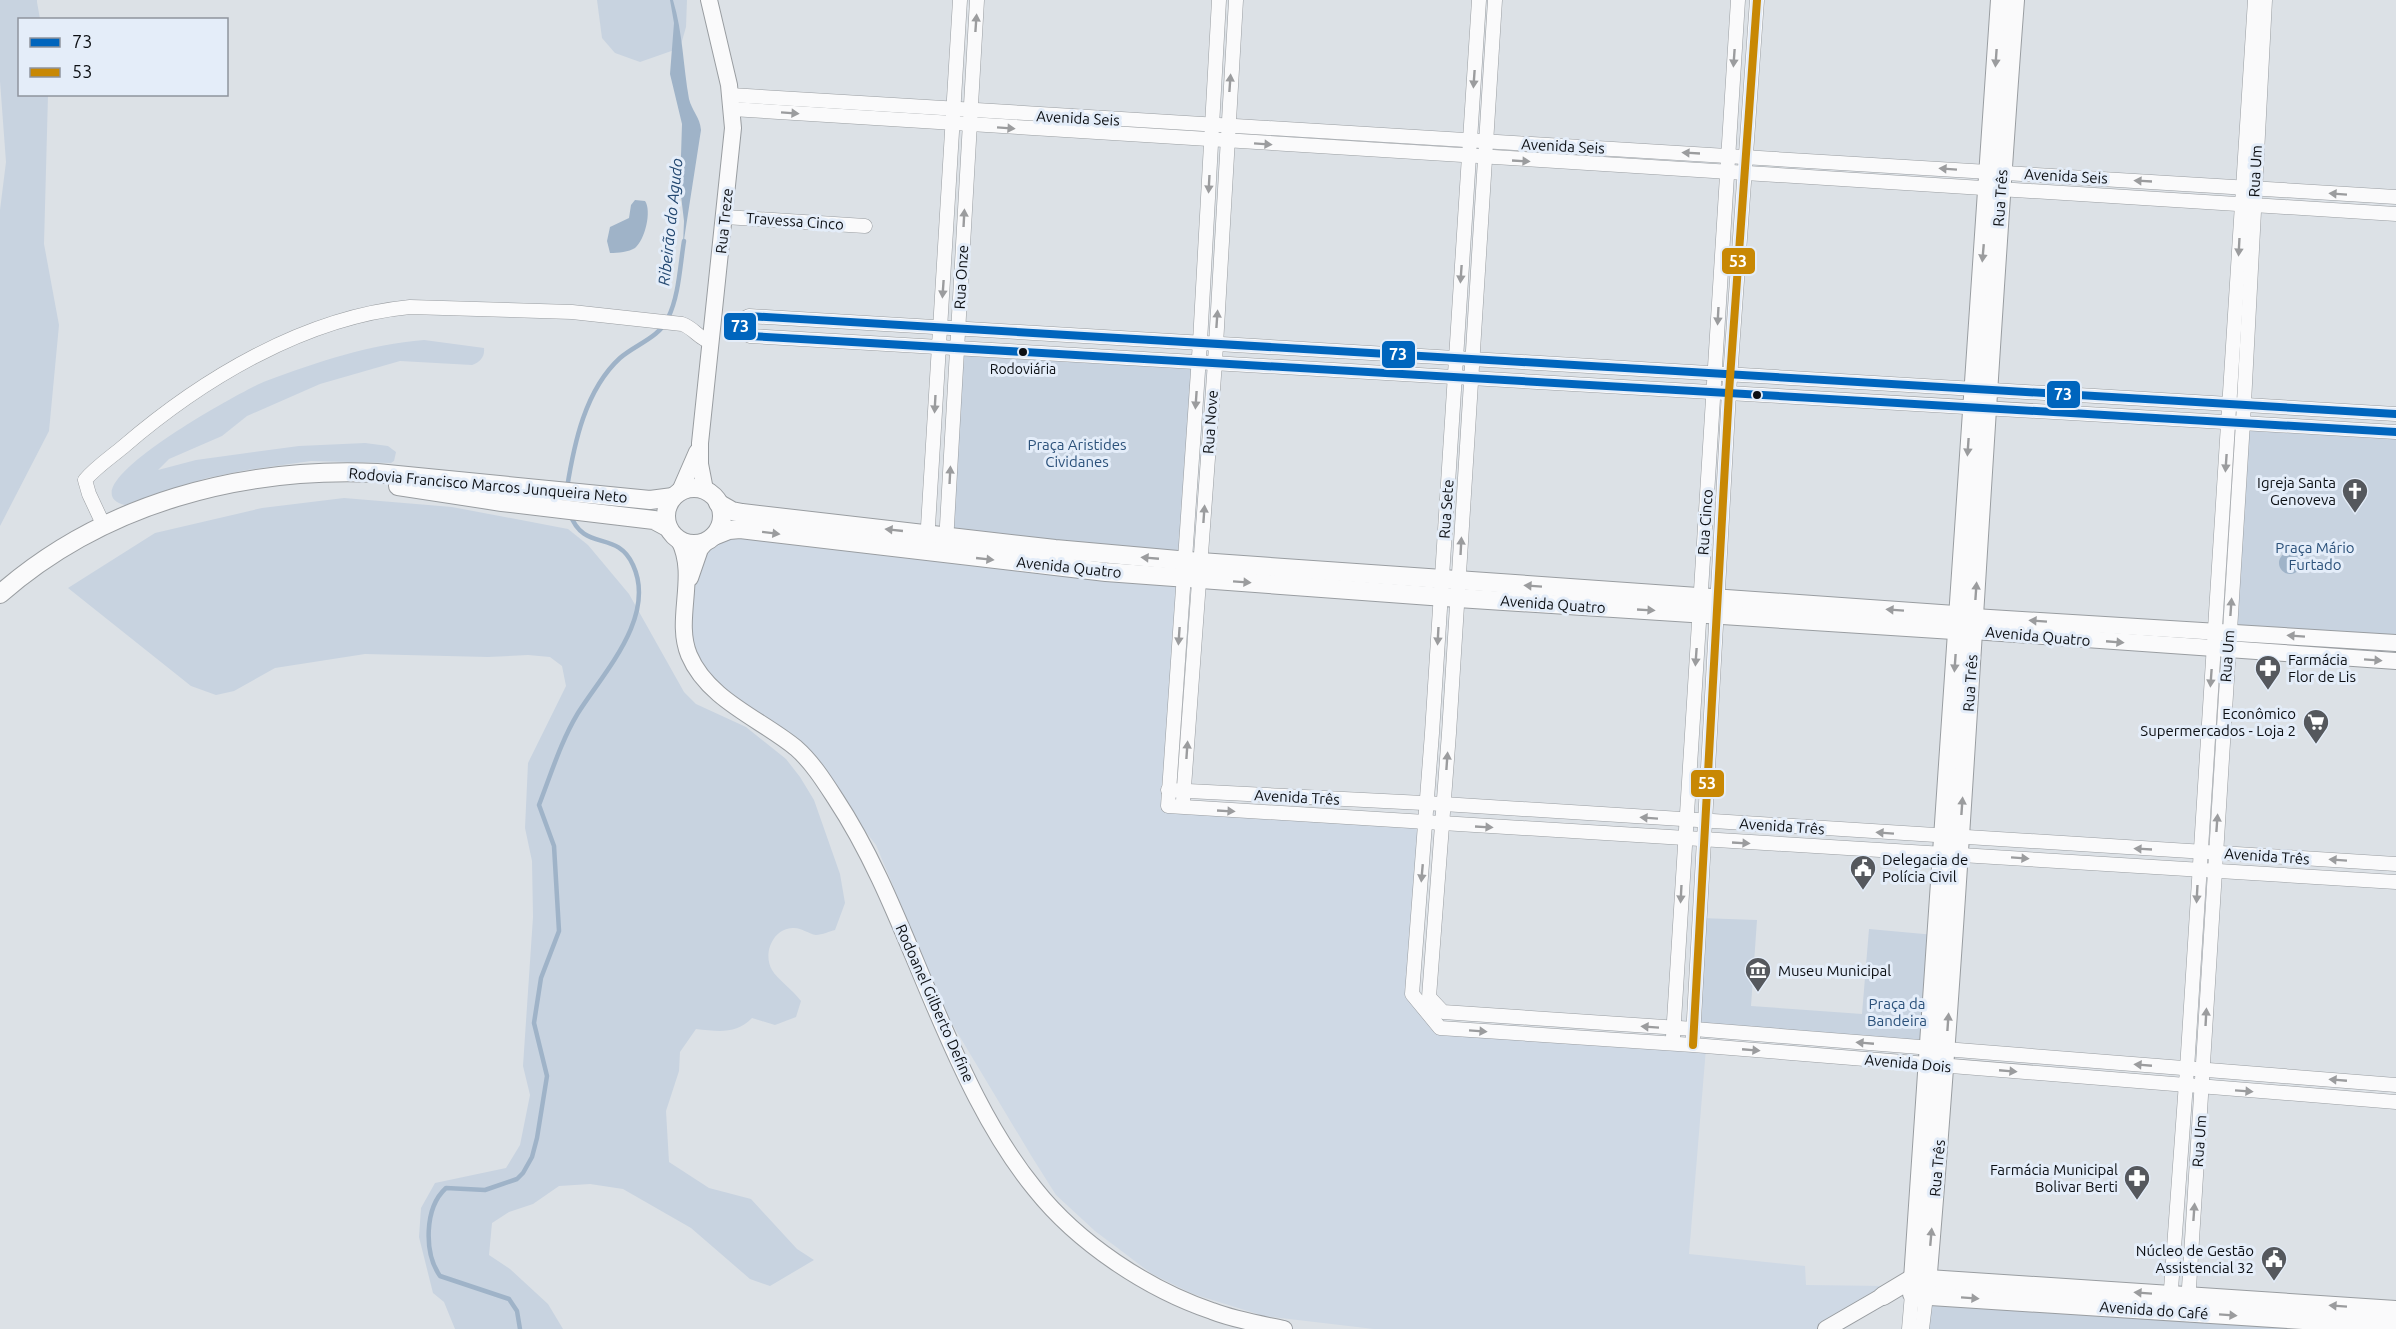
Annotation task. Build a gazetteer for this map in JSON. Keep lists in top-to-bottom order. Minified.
{"streets":{"main road":["Rua Três","Rodovia Francisco Marcos Junqueira Neto","Avenida Quatro","Avenida do Café"],"street":["Avenida Seis","Rua Um","Rua Treze","Travessa Cinco","Rua Onze","Rua Nove","Rua Sete","Rua Cinco","Avenida Três","Rodoanel Gilberto Define","Avenida Dois"]},"crossings":[["Avenida Seis","Rua Um"],["Avenida Seis","Rua Três"],["Avenida Seis","Rua Treze"],["Avenida Seis","Rua Onze"],["Avenida Seis","Rua Nove"],["Avenida Seis","Rua Sete"],["Avenida Seis","Rua Cinco"],["Rua Um","Avenida Quatro"],["Rua Um","Avenida Três"],["Rua Um","Avenida Dois"],["Rua Um","Avenida do Café"],["Rua Três","Avenida Quatro"],["Rua Três","Avenida Três"],["Rua Três","Avenida Dois"],["Rua Três","Avenida do Café"],["Rua Treze","Travessa Cinco"],["Rua Treze","Rodovia Francisco Marcos Junqueira Neto"],["Rua Treze","Avenida Quatro"],["Rua Treze","Rodoanel Gilberto Define"],["Rua Onze","Avenida Quatro"],["Rua Nove","Avenida Quatro"],["Rua Nove","Avenida Três"],["Rodovia Francisco Marcos Junqueira Neto","Avenida Quatro"],["Rodovia Francisco Marcos Junqueira Neto","Rodoanel Gilberto Define"],["Rua Sete","Avenida Quatro"],["Rua Sete","Avenida Três"],["Rua Sete","Avenida Dois"],["Rua Cinco","Avenida Quatro"],["Rua Cinco","Avenida Três"],["Rua Cinco","Avenida Dois"],["Avenida Quatro","Rodoanel Gilberto Define"]],"water":["Ribeirão do Agudo"],"parks":["Praça Aristides Cividanes","Praça Mário Furtado","Praça da Bandeira"],"places":{"other":["Rodoviária"],"church":["Igreja Santa Genoveva"],"pharmacy":["Farmácia Flor de Lis","Farmácia Municipal Bolivar Berti"],"supermarket":["Econômico Supermercados - Loja 2"],"public building":["Delegacia de Polícia Civil","Núcleo de Gestão Assistencial 32"],"museum":["Museu Municipal"]},"lines":["transit line 53","transit line 73"],"legend":["73","53"]}
